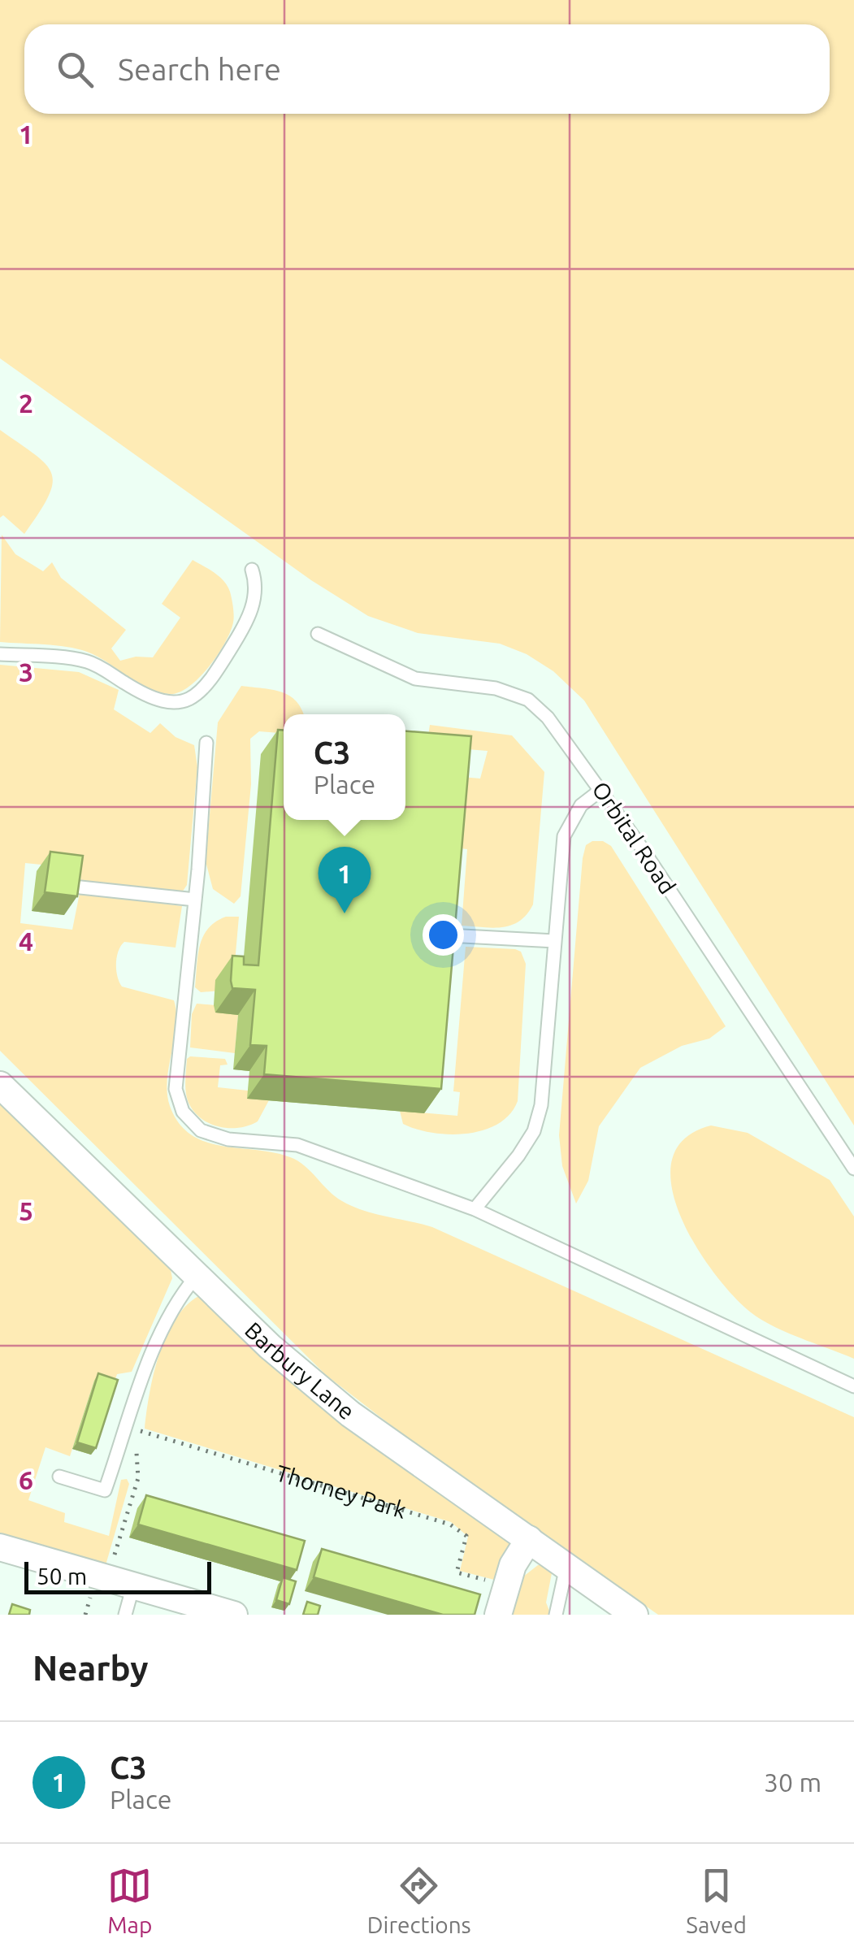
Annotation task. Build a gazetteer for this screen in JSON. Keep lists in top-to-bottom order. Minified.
{"streets":{"street":["Barbury Lane"],"lane":["Orbital Road"],"path":["Thorney Park"]},"scale_bar":"50 m","page":{"search":"Search here","popup":["C3","Place"],"pins":"1","scale":"50 m","heading":"Nearby","list":[{"mark":"1","name":"C3","note":"Place","value":"30 m"}],"nav":["Map","Directions","Saved"]},"grid":{"rows":["1","2","3","4","5","6"]}}
